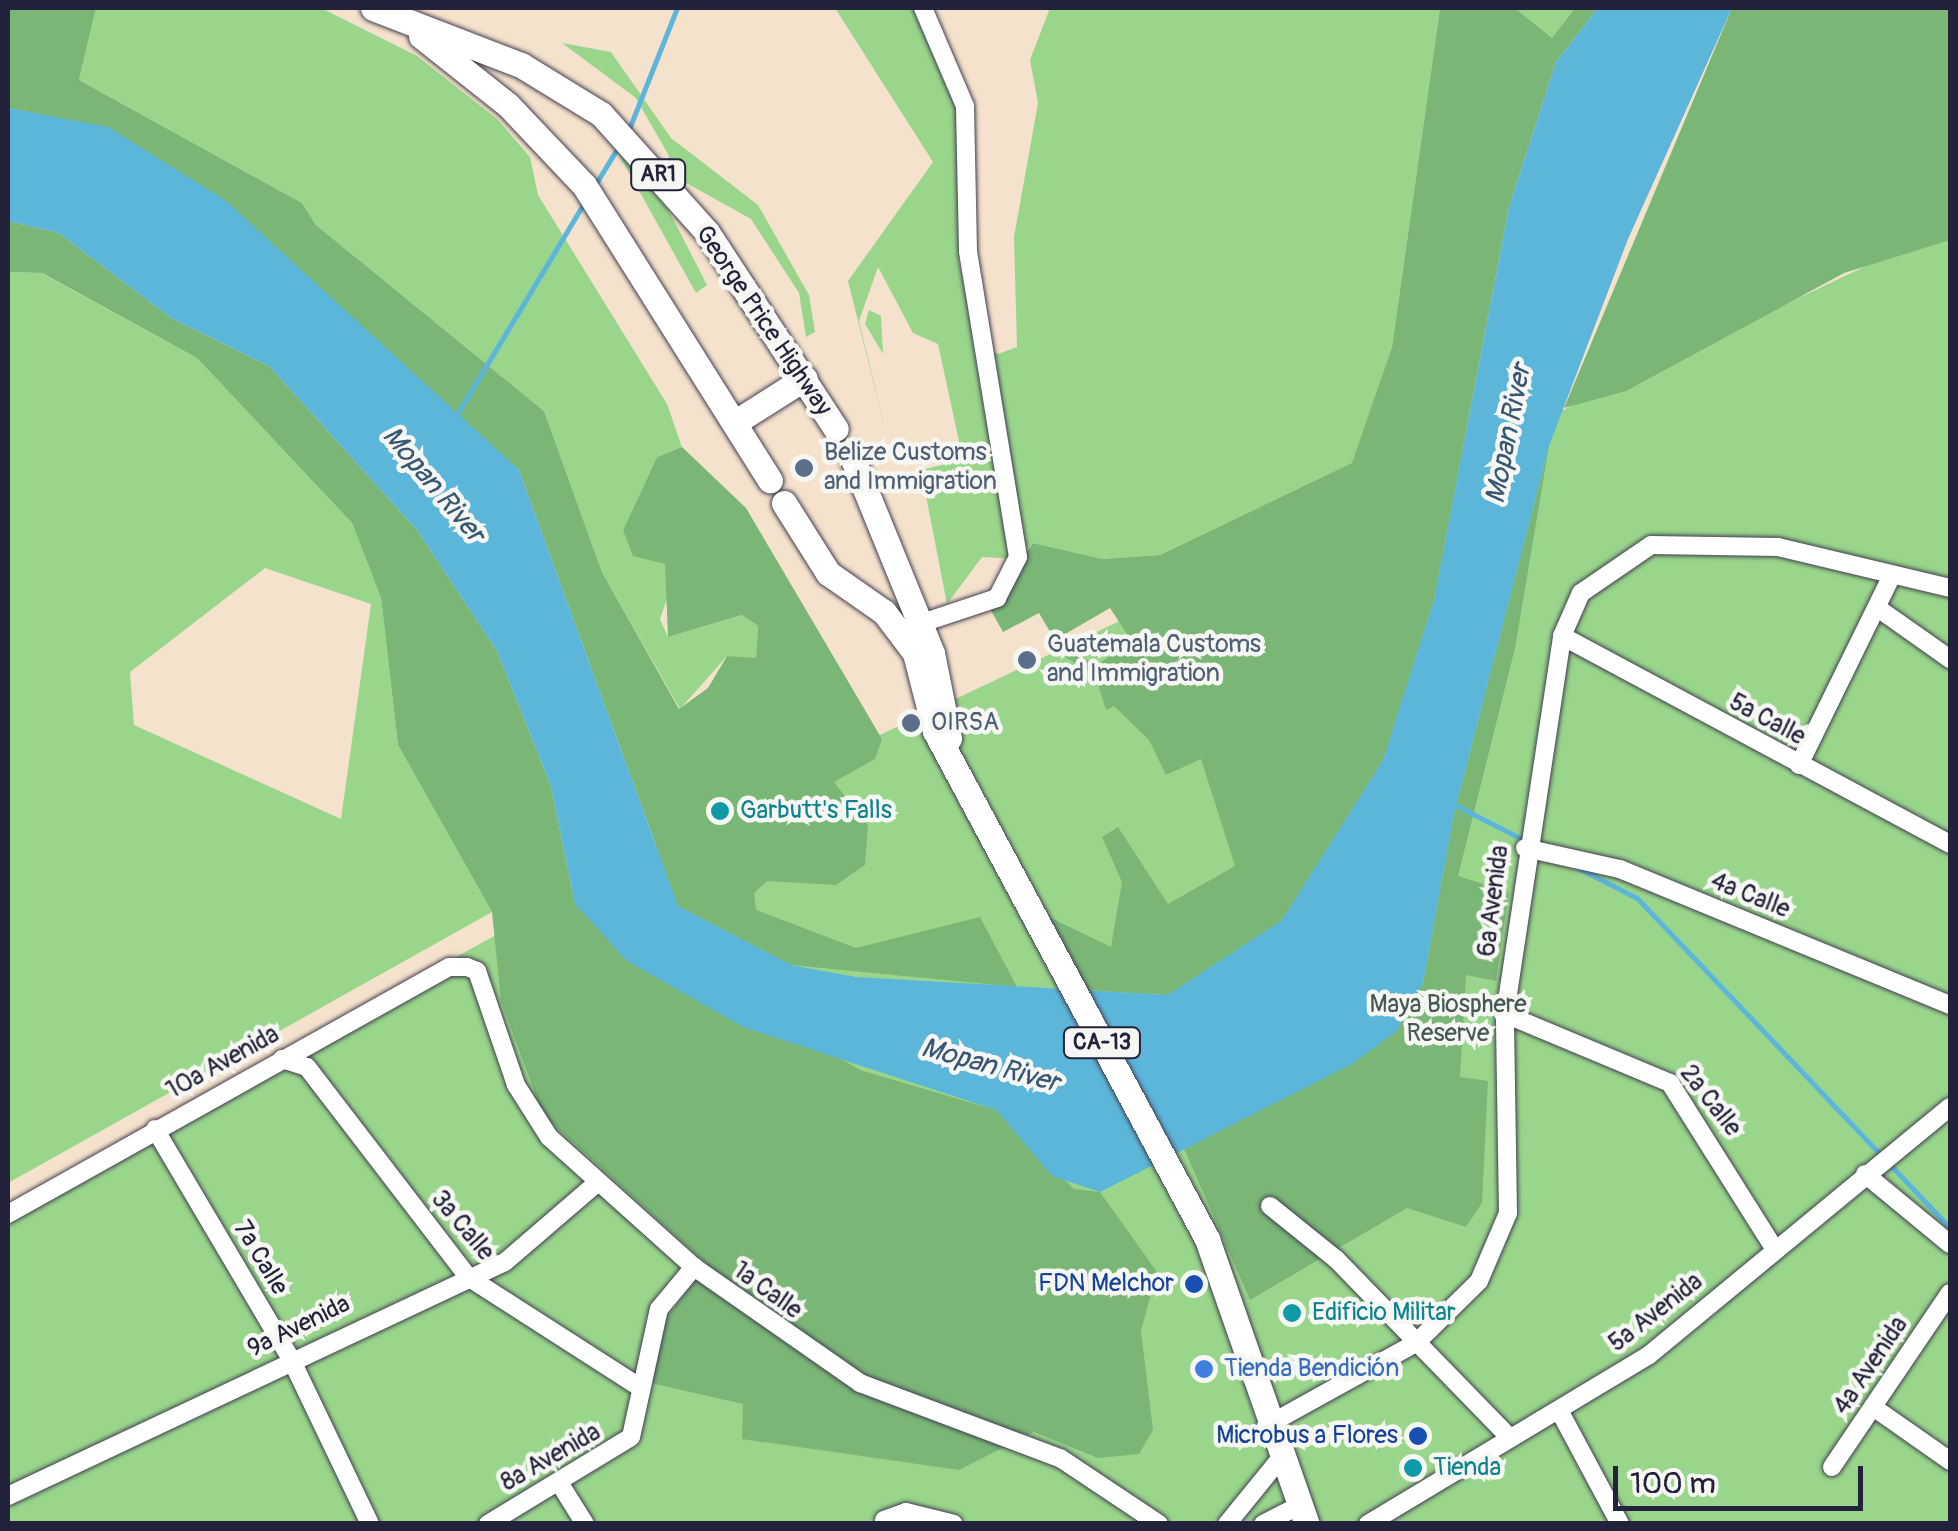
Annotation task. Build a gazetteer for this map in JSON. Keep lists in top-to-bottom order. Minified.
{"streets":{"highway":["AR1","George Price Highway","CA-13"],"street":["5a Calle","4a Calle","6a Avenida","10a Avenida","2a Calle","3a Calle","7a Calle","1a Calle","5a Avenida","9a Avenida","4a Avenida","8a Avenida"]},"crossings":[["George Price Highway","CA-13"],["5a Calle","6a Avenida"],["4a Calle","6a Avenida"],["6a Avenida","CA-13"],["6a Avenida","2a Calle"],["10a Avenida","3a Calle"],["10a Avenida","7a Calle"],["10a Avenida","1a Calle"],["2a Calle","5a Avenida"],["3a Calle","9a Avenida"],["3a Calle","8a Avenida"],["7a Calle","9a Avenida"],["1a Calle","9a Avenida"],["1a Calle","8a Avenida"]],"water":["Mopan River"],"parks":["Maya Biosphere Reserve"],"places":["Belize Customs and Immigration","Guatemala Customs and Immigration","OIRSA","Garbutt's Falls","FDN Melchor","Edificio Militar","Tienda Bendición","Microbus a Flores","Tienda"],"scale_bar":"100 m"}
